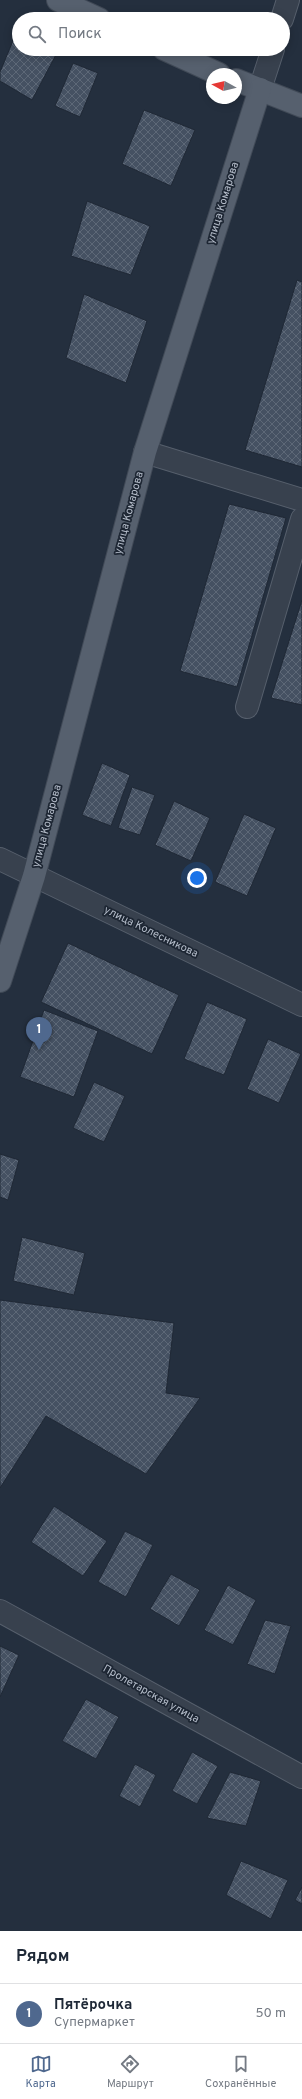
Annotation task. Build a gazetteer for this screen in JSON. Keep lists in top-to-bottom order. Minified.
{"streets":{"main road":["улица Комарова"],"street":["улица Колесникова","Пролетарская улица"]},"crossings":[["улица Комарова","улица Колесникова"]],"north":"left","page":{"search":"Поиск","pins":"1","heading":"Рядом","list":[{"mark":"1","name":"Пятёрочка","note":"Супермаркет","value":"50 m"}],"nav":["Карта","Маршрут","Сохранённые"]}}
